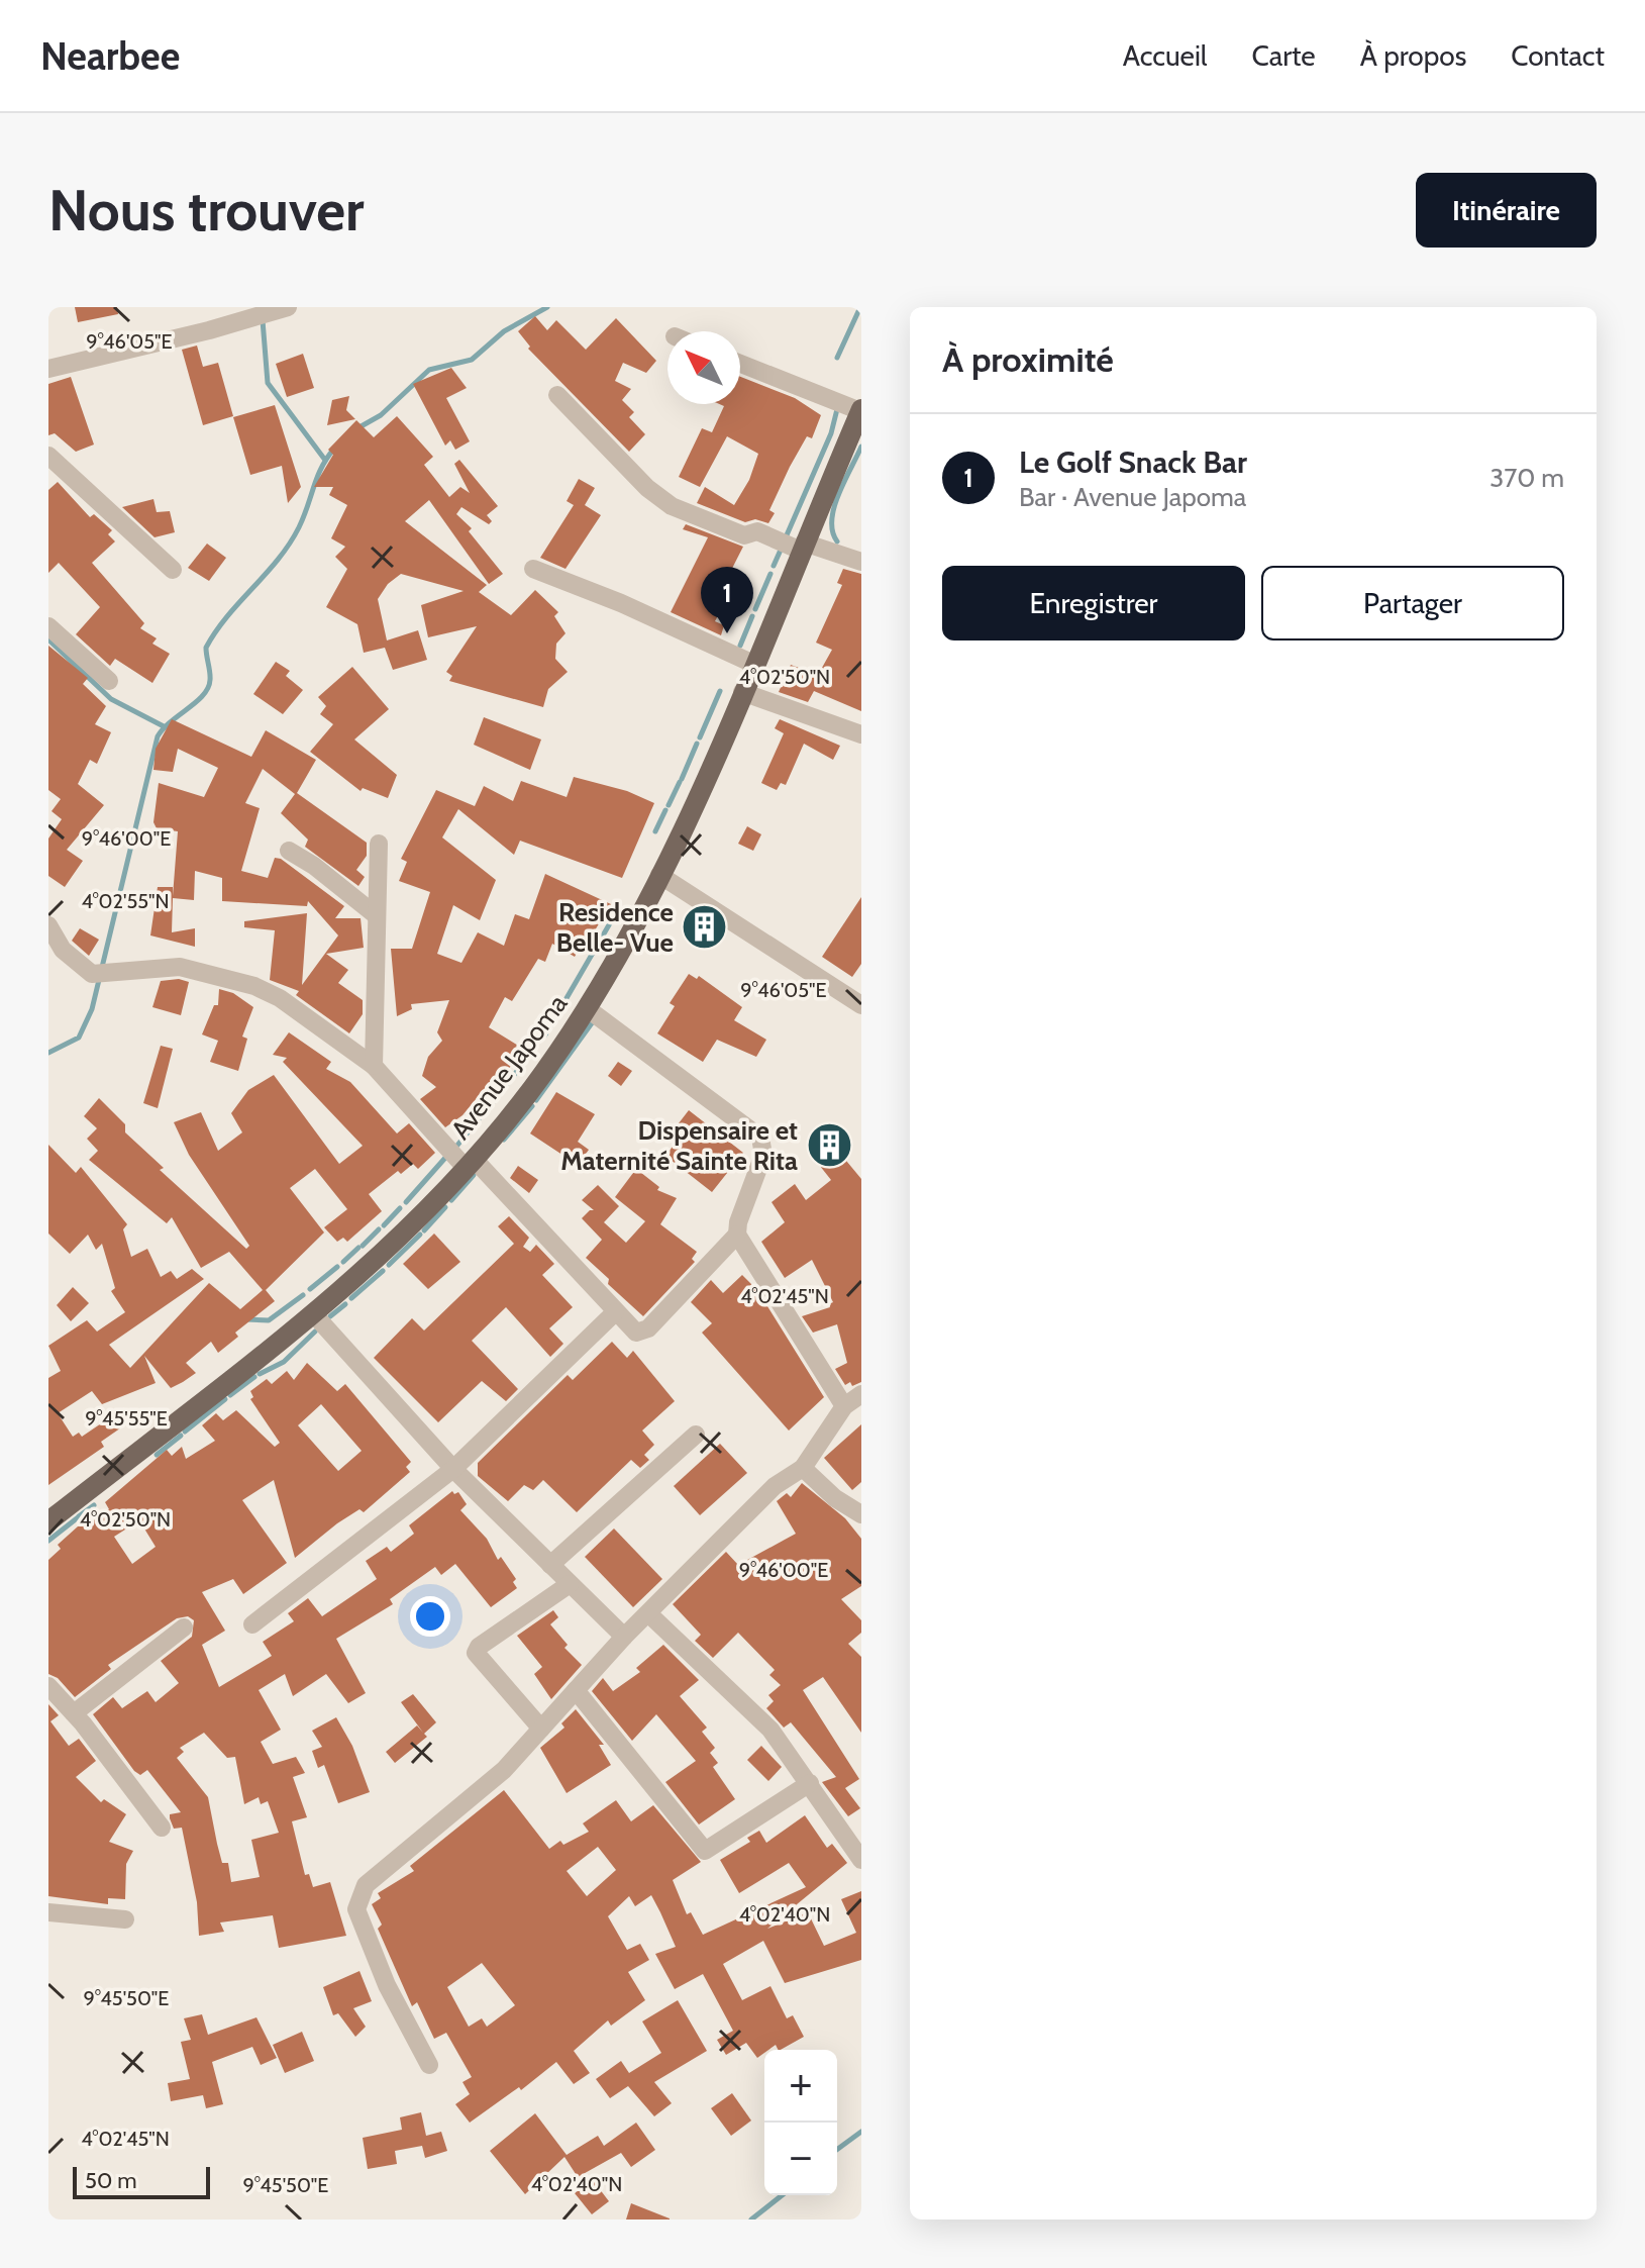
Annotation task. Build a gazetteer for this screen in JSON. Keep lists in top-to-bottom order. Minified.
{"streets":{"main road":["Avenue Japoma"]},"places":{"building":["Residence Belle- Vue","Dispensaire et Maternité Sainte Rita"]},"scale_bar":"50 m","north":"top left","page":{"header":"Nearbee","nav":["Accueil","Carte","À propos","Contact"],"buttons":["Itinéraire",["Enregistrer","Partager"]],"title":"Nous trouver","heading":"À proximité","list":[{"mark":"1","name":"Le Golf Snack Bar","note":"Bar · Avenue Japoma","value":"370 m"}],"pins":"1","map_buttons":["+","−"],"scale":"50 m"},"coordinates":["9°46'05\"E","4°02'50\"N","9°46'00\"E","4°02'55\"N","4°02'45\"N","9°45'55\"E","4°02'40\"N","9°45'50\"E"]}
